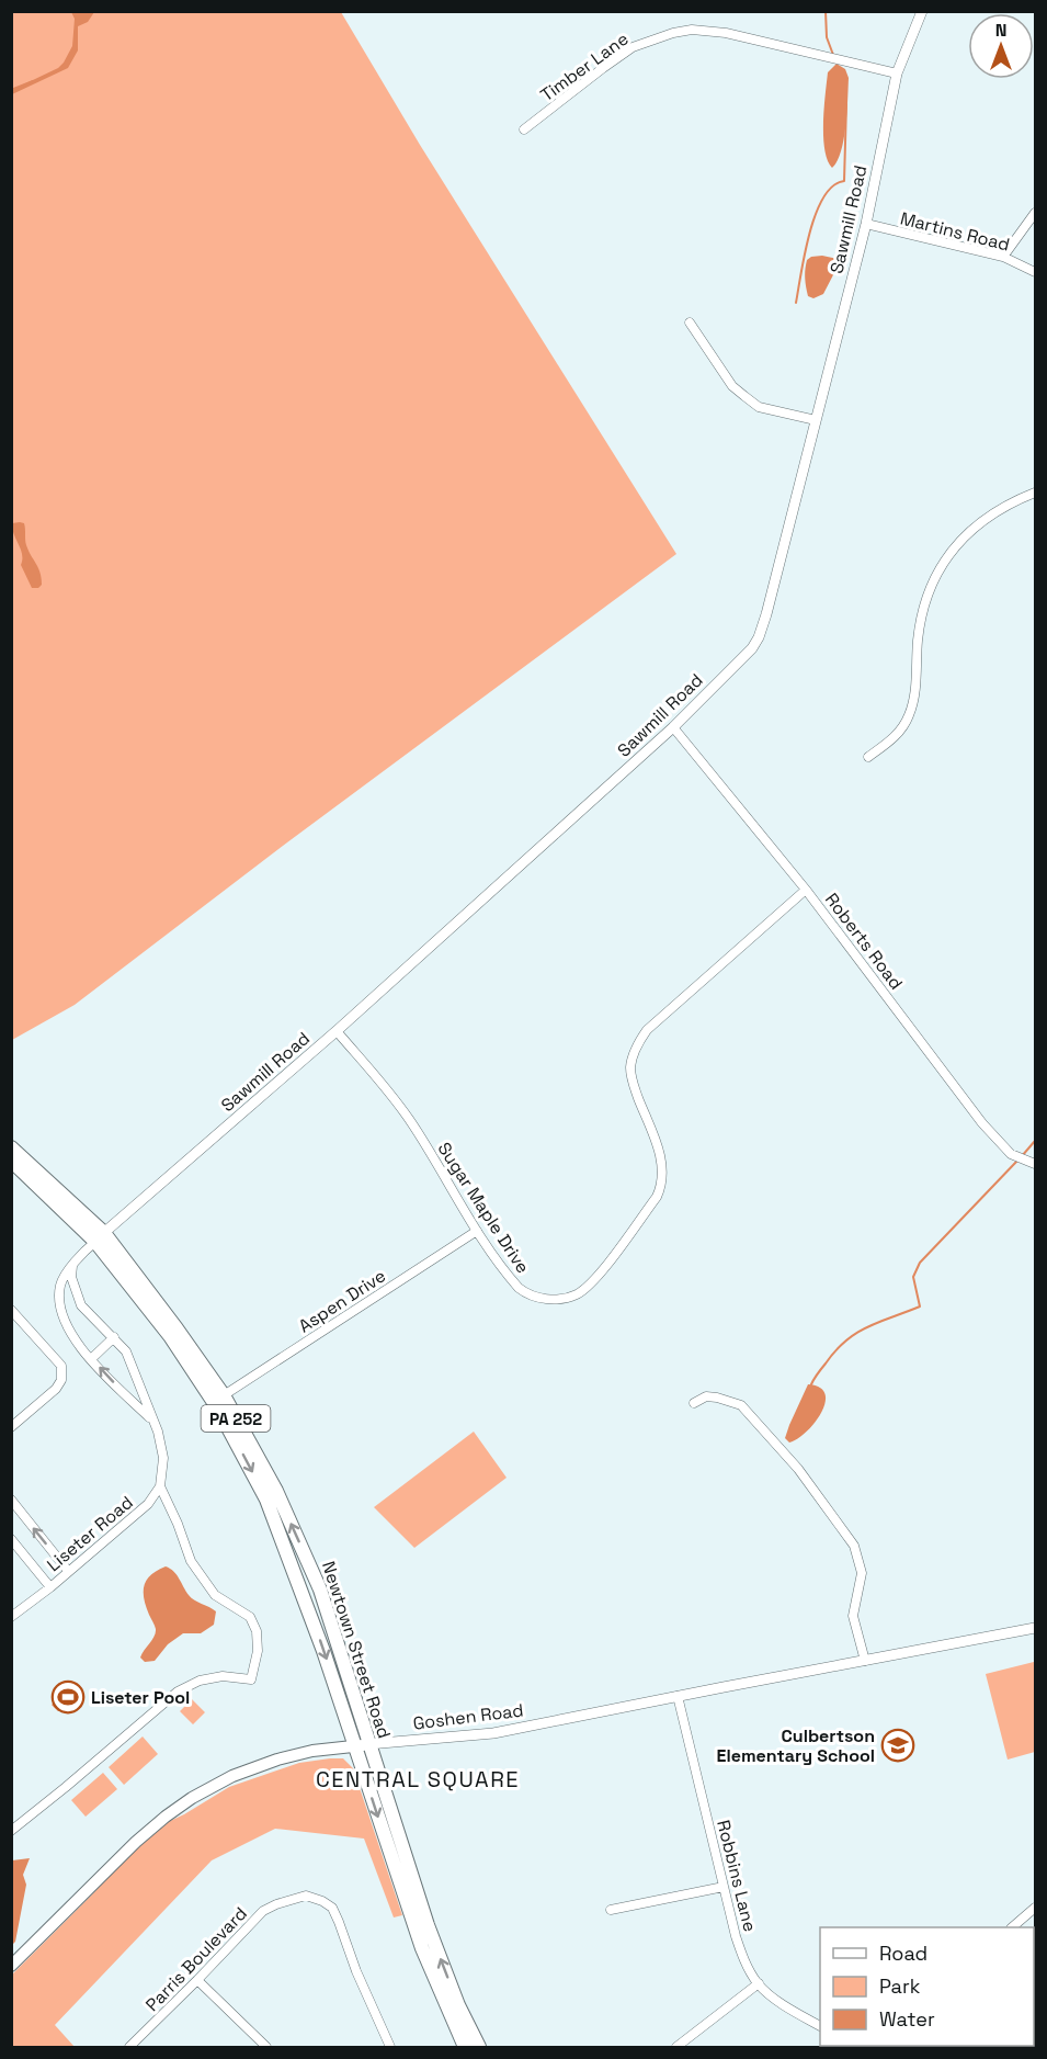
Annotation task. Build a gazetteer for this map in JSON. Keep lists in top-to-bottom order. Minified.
{"streets":{"main road":["PA 252","Newtown Street Road","Goshen Road"],"street":["Timber Lane","Sawmill Road","Martins Road","Roberts Road","Sugar Maple Drive","Aspen Drive","Liseter Road","Robbins Lane","Parris Boulevard"]},"crossings":[["Timber Lane","Sawmill Road"],["Sawmill Road","Martins Road"],["Sawmill Road","Roberts Road"],["Sawmill Road","Sugar Maple Drive"],["Sawmill Road","Newtown Street Road"],["Roberts Road","Sugar Maple Drive"],["Sugar Maple Drive","Aspen Drive"],["Aspen Drive","Newtown Street Road"],["Newtown Street Road","Goshen Road"],["Goshen Road","Robbins Lane"]],"districts":["CENTRAL SQUARE"],"places":{"sports":["Liseter Pool"],"school or university":["Culbertson Elementary School"]},"legend":["Road","Park","Water"],"north":"top"}
